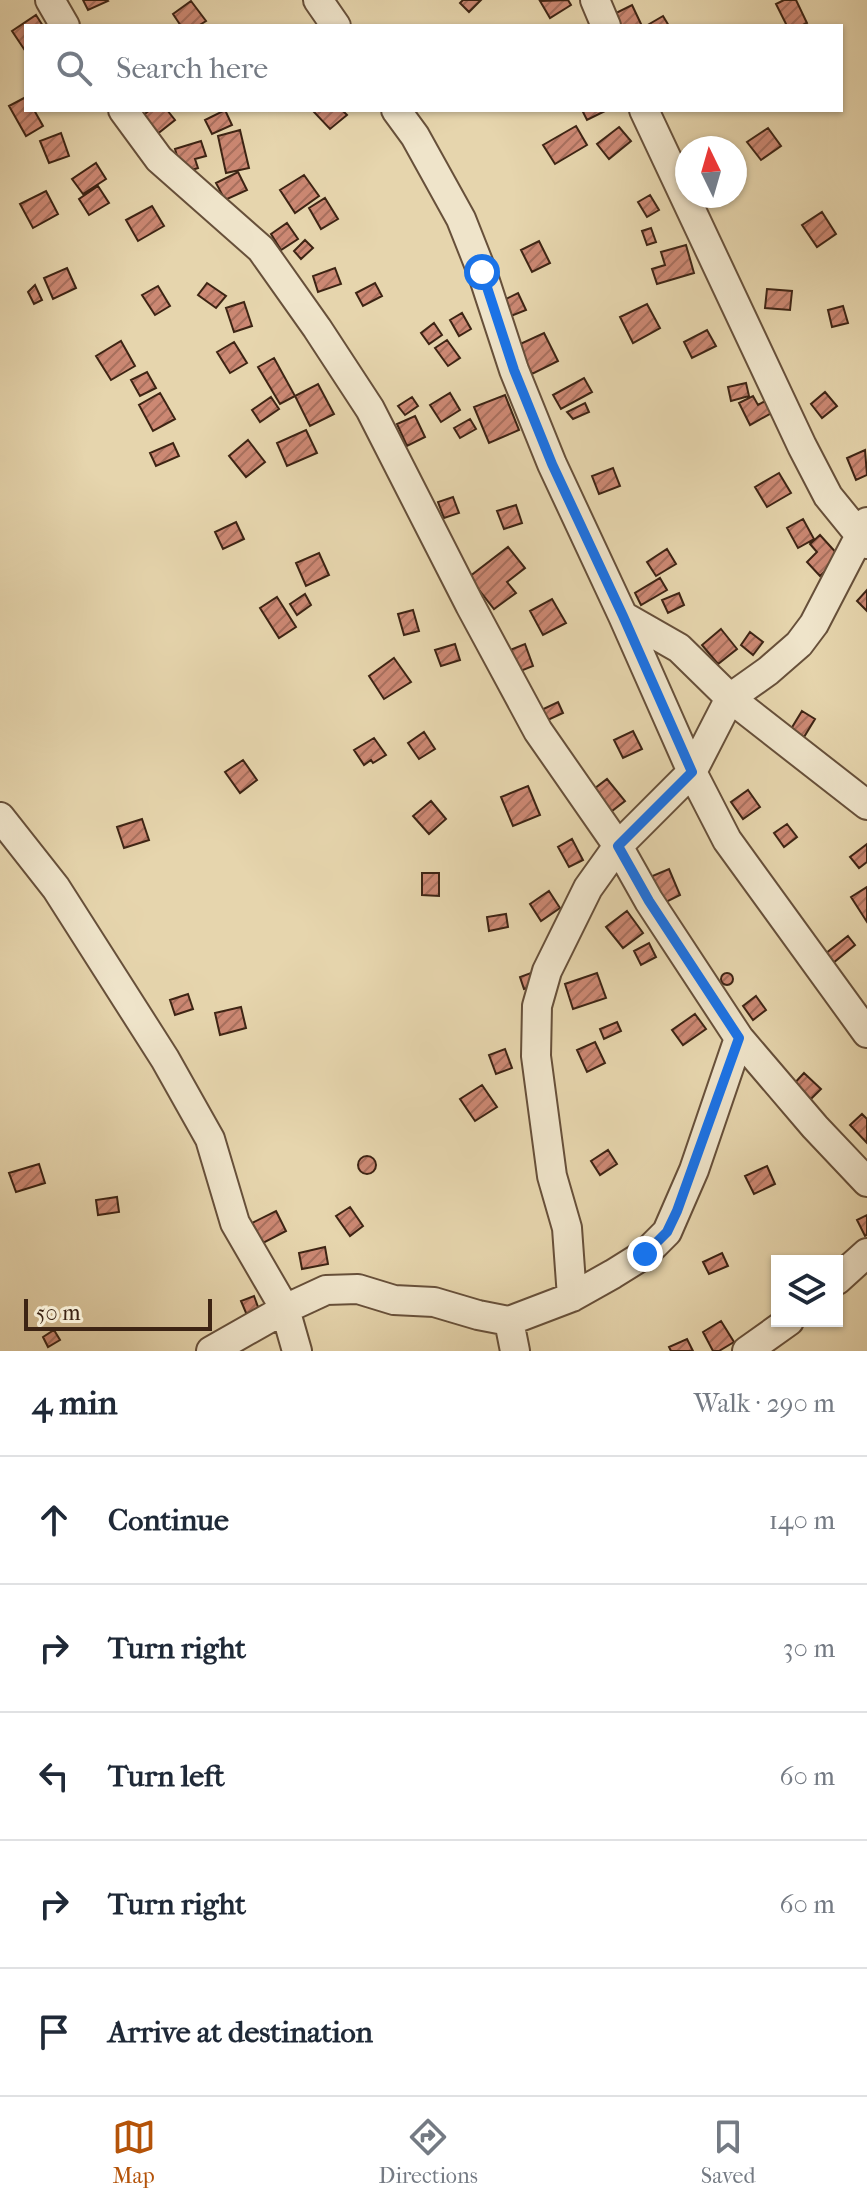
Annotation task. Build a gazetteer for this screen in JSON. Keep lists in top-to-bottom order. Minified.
{"scale_bar":"50 m","north":"top","page":{"search":"Search here","scale":"50 m","heading":["4 min","Walk · 290 m"],"list":[["Continue","140 m"],["Turn right","30 m"],["Turn left","60 m"],["Turn right","60 m"],"Arrive at destination"],"nav":["Map","Directions","Saved"]}}
